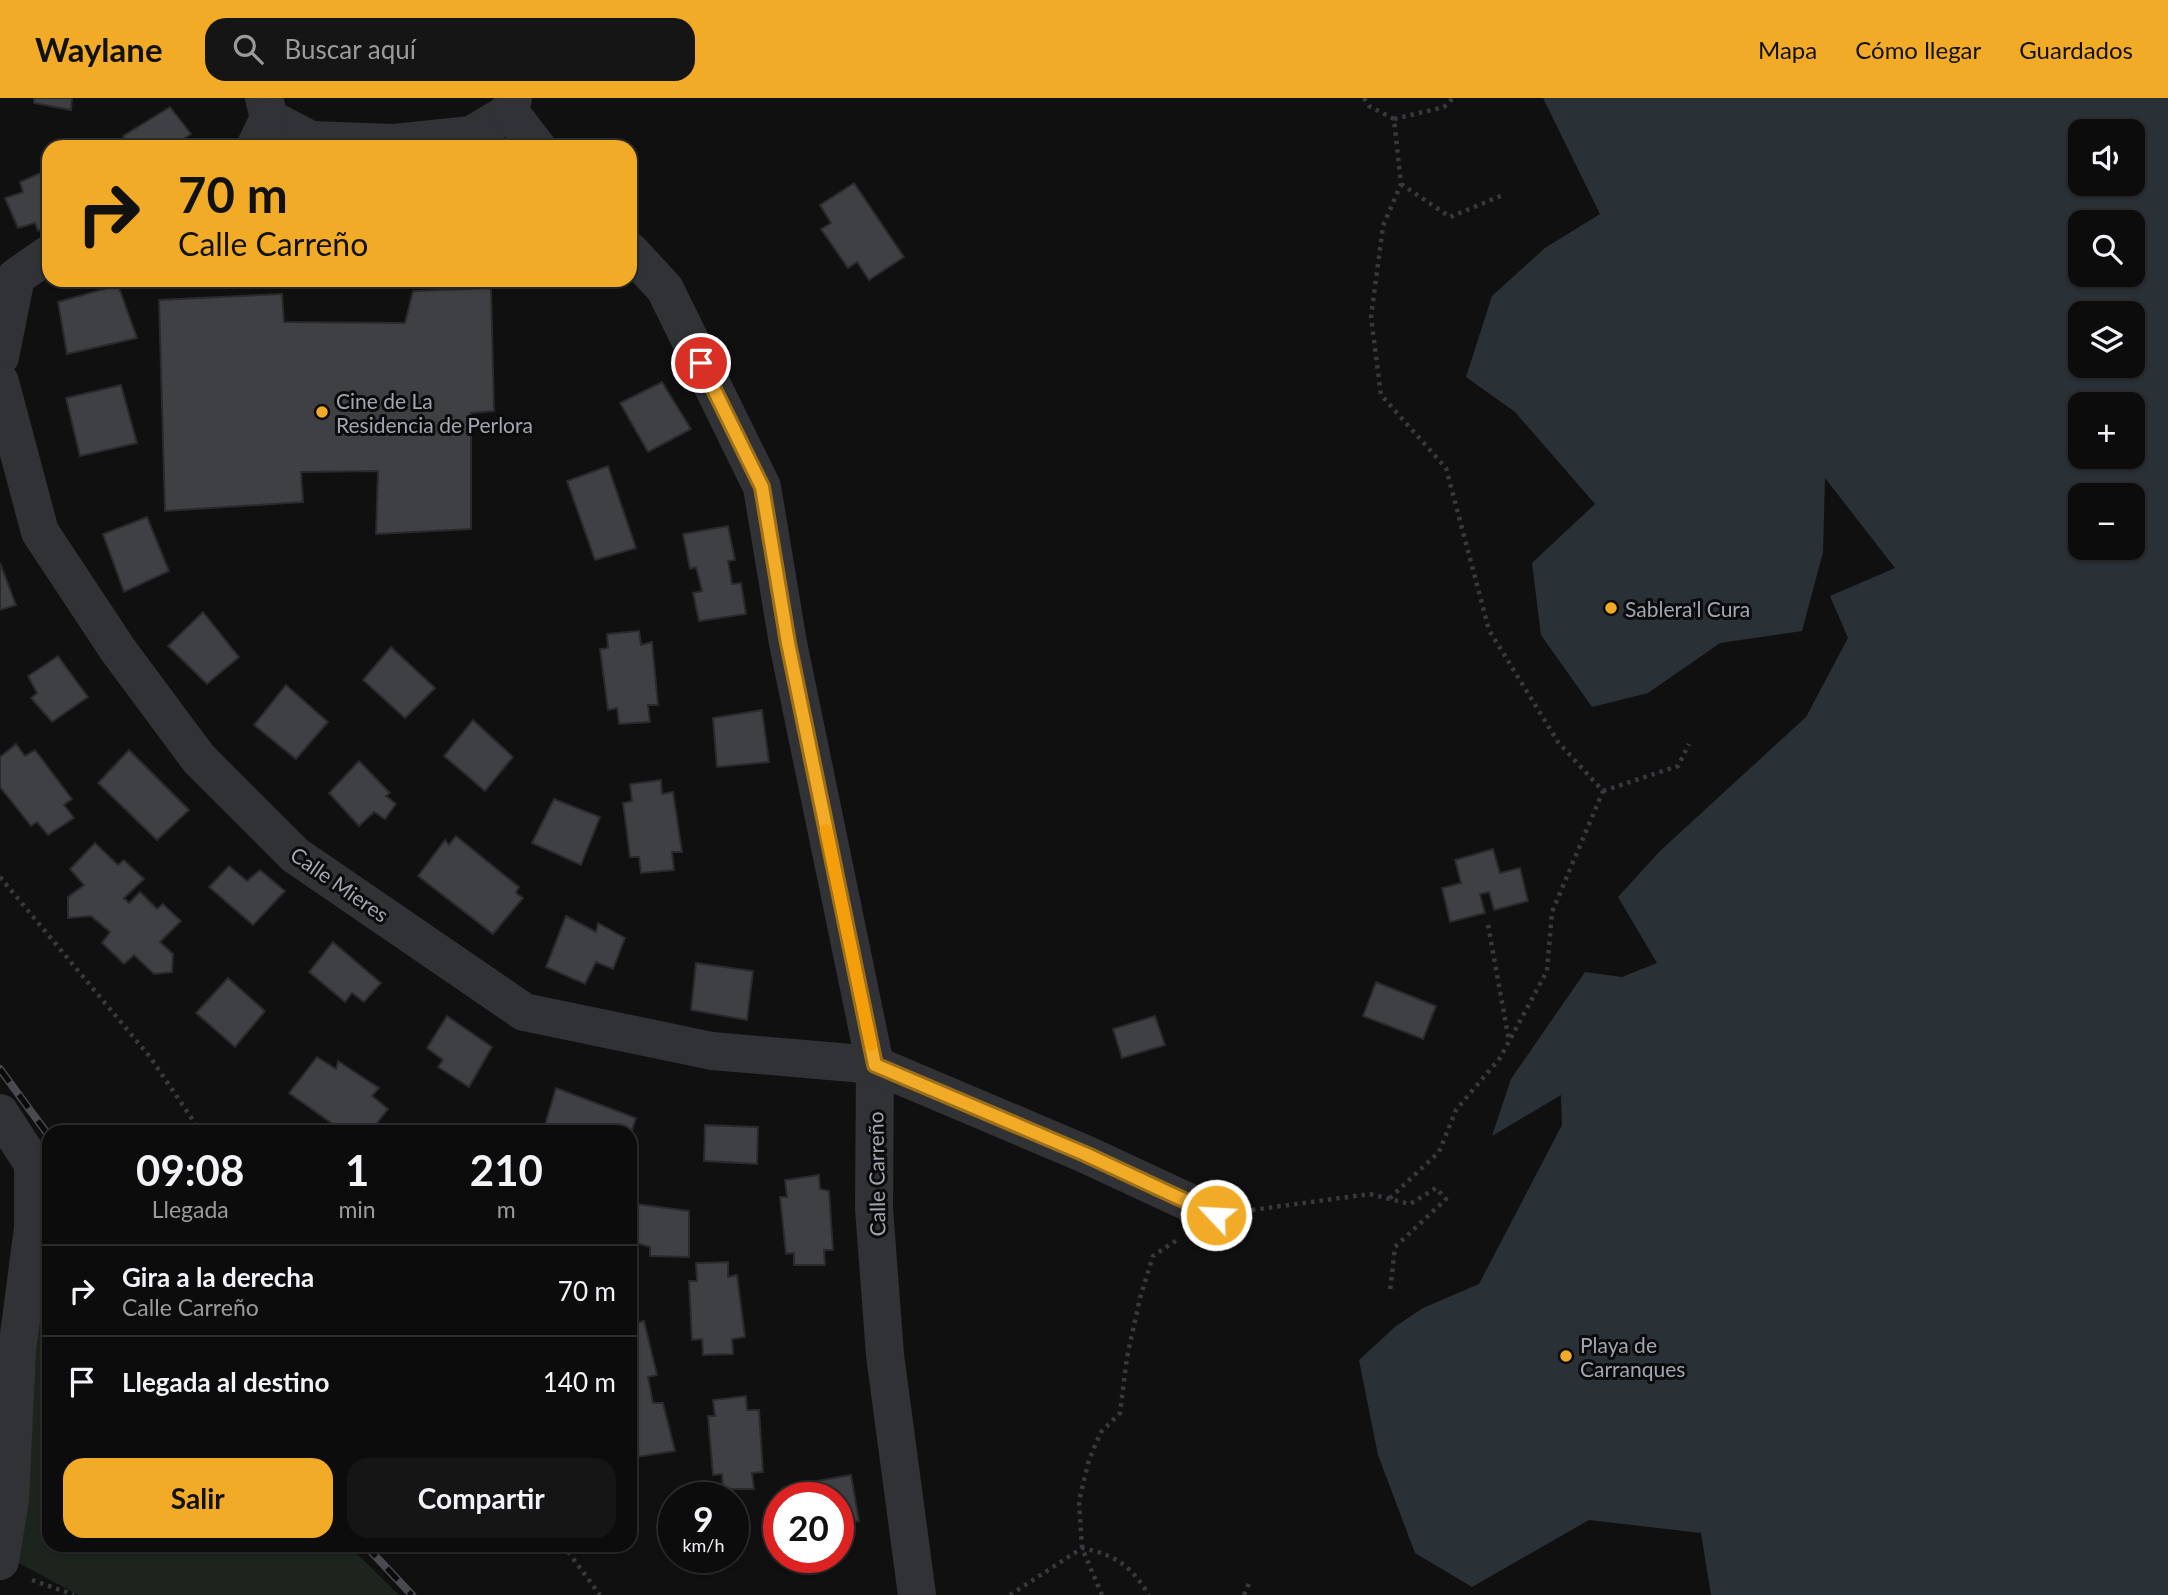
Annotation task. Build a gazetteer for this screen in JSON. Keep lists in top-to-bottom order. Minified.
{"streets":{"street":["Calle Mieres","Calle Carreño"]},"crossings":[["Calle Mieres","Calle Carreño"]],"places":["Cine de La Residencia de Perlora","Sablera'l Cura","Playa de Carranques"],"page":{"header":"Waylane","search":"Buscar aquí","nav":["Mapa","Cómo llegar","Guardados"],"map_buttons":["+","−"],"turn":["70 m","Calle Carreño"],"eta":["09:08","Llegada","1","min","210","m"],"list":[{"name":"Gira a la derecha","note":"Calle Carreño","value":"70 m"},{"name":"Llegada al destino","value":"140 m"}],"buttons":["Salir","Compartir"],"speed":"9 km/h","limit":"20"}}
